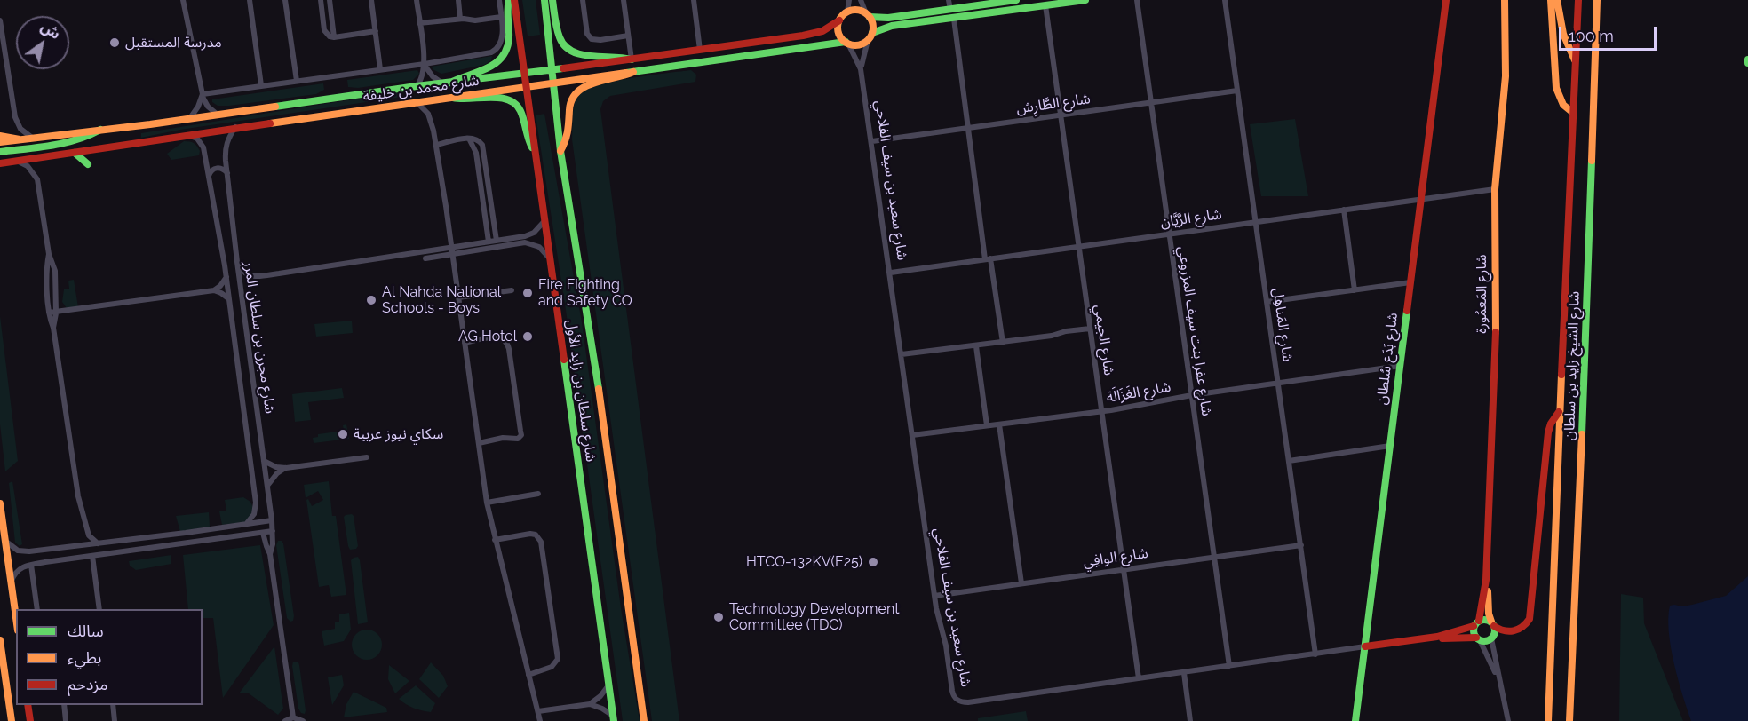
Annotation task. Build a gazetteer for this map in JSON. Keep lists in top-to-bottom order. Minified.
{"streets":{"main road":["شارع محمد بن خليفة","شارع سعيد بن سيف الفلاحي","شارع المَعمُورة","شارع بَدَع سُلطان","شارع الشيخ زايد بن سلطان","شارع سلطان بن زايد الأول"],"street":["شارع الطَّارِش","شارع الرَّيَّان","شارع المَناهِل","شارع عفرا بنت سيف المزروعي","شارع مجرن بن سلطان المرر","شارع الجيمي","شارع الغَزَالَة","شارع الوافِي"]},"crossings":[["شارع محمد بن خليفة","شارع سعيد بن سيف الفلاحي"],["شارع محمد بن خليفة","شارع مجرن بن سلطان المرر"],["شارع محمد بن خليفة","شارع سلطان بن زايد الأول"],["شارع الطَّارِش","شارع سعيد بن سيف الفلاحي"],["شارع الطَّارِش","شارع المَناهِل"],["شارع الطَّارِش","شارع عفرا بنت سيف المزروعي"],["شارع الطَّارِش","شارع الجيمي"],["شارع سعيد بن سيف الفلاحي","شارع الرَّيَّان"],["شارع سعيد بن سيف الفلاحي","شارع المَعمُورة"],["شارع سعيد بن سيف الفلاحي","شارع المَناهِل"],["شارع سعيد بن سيف الفلاحي","شارع عفرا بنت سيف المزروعي"],["شارع سعيد بن سيف الفلاحي","شارع الجيمي"],["شارع سعيد بن سيف الفلاحي","شارع بَدَع سُلطان"],["شارع سعيد بن سيف الفلاحي","شارع الغَزَالَة"],["شارع سعيد بن سيف الفلاحي","شارع الوافِي"],["شارع الرَّيَّان","شارع المَعمُورة"],["شارع الرَّيَّان","شارع المَناهِل"],["شارع الرَّيَّان","شارع عفرا بنت سيف المزروعي"],["شارع الرَّيَّان","شارع الجيمي"],["شارع الرَّيَّان","شارع بَدَع سُلطان"],["شارع المَناهِل","شارع الغَزَالَة"],["شارع المَناهِل","شارع الوافِي"],["شارع عفرا بنت سيف المزروعي","شارع الغَزَالَة"],["شارع عفرا بنت سيف المزروعي","شارع الوافِي"],["شارع الجيمي","شارع الغَزَالَة"],["شارع الجيمي","شارع الوافِي"],["شارع بَدَع سُلطان","شارع الغَزَالَة"]],"places":["مدرسة المستقبل","Fire Fighting and Safety CO","Al Nahda National Schools - Boys","AG Hotel","سكاي نيوز عربية","HTCO-132KV(E25)","Technology Development Committee (TDC)"],"legend":["سالك","بطيء","مزدحم"],"scale_bar":"100 m","north":"top right"}
